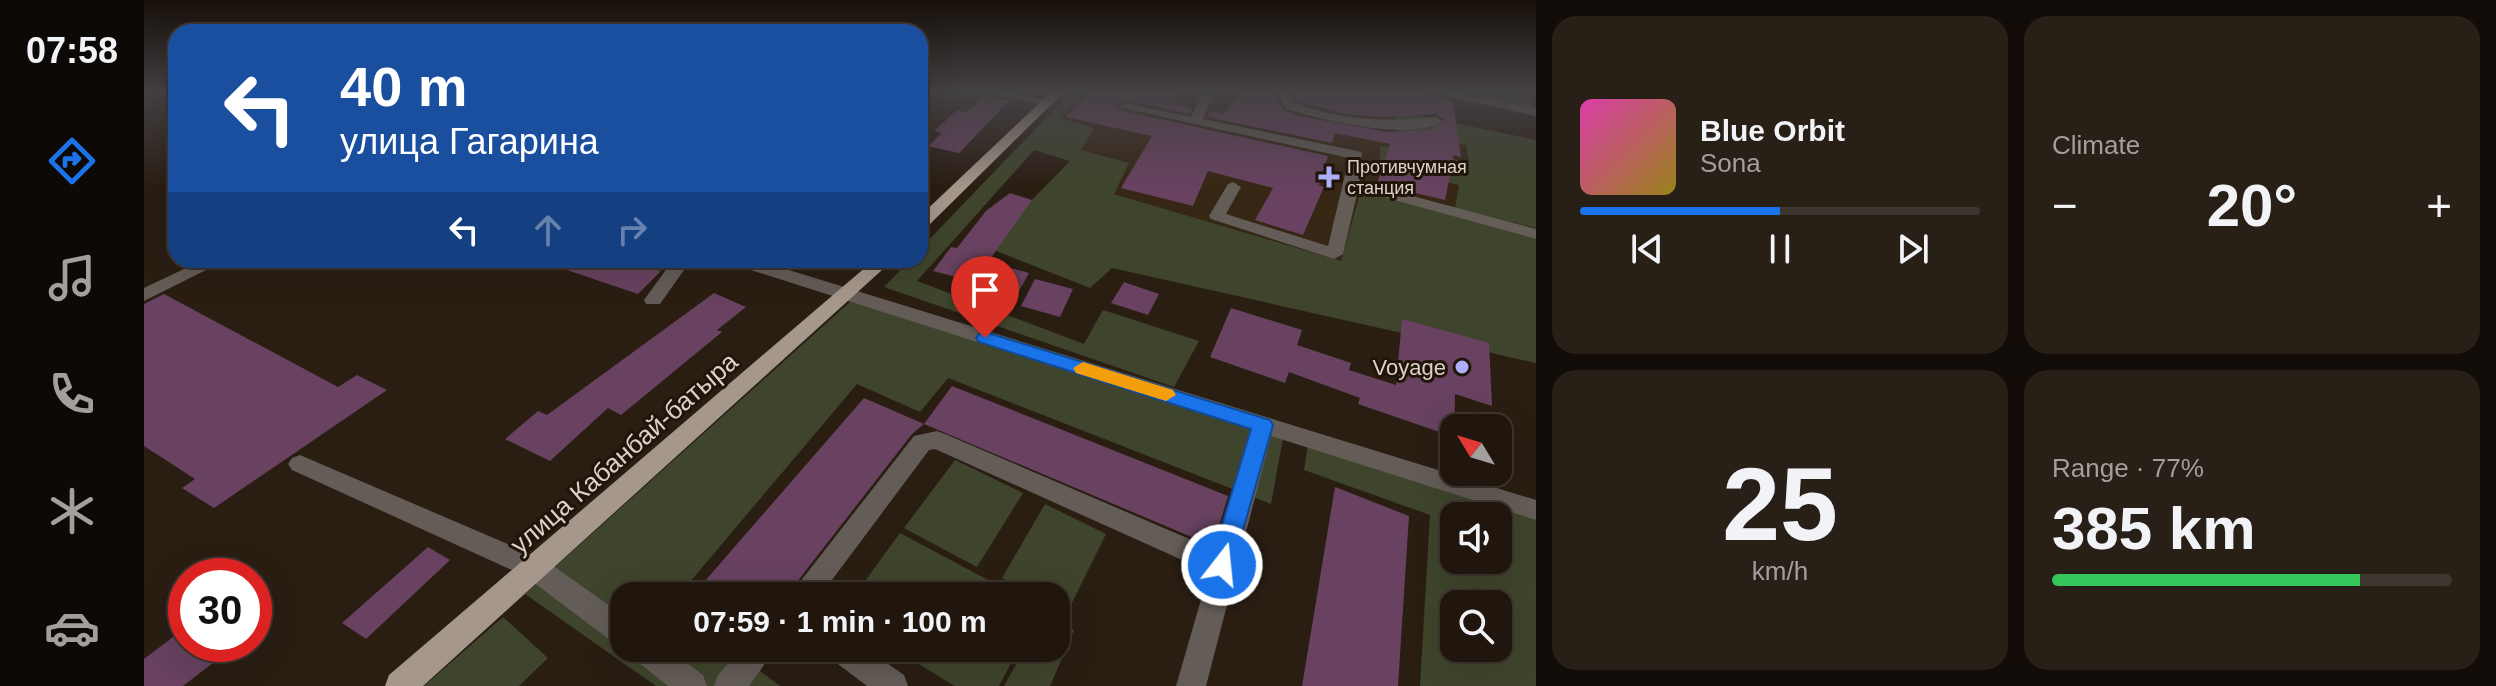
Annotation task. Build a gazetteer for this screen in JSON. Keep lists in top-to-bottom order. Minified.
{"streets":{"main road":["улица Кабанбай-батыра"]},"places":{"health":["Противчумная станция"],"other":["Voyage"]},"north":"top left","page":{"tabs":"07:58","tile":["Climate",["25","km/h"],["Range · 77%","385 km"]],"turn":["40 m","улица Гагарина"],"song":["Blue Orbit","Sona"],"heat":["−","20°","+"],"limit":"30","trip":"07:59 · 1 min · 100 m"}}
